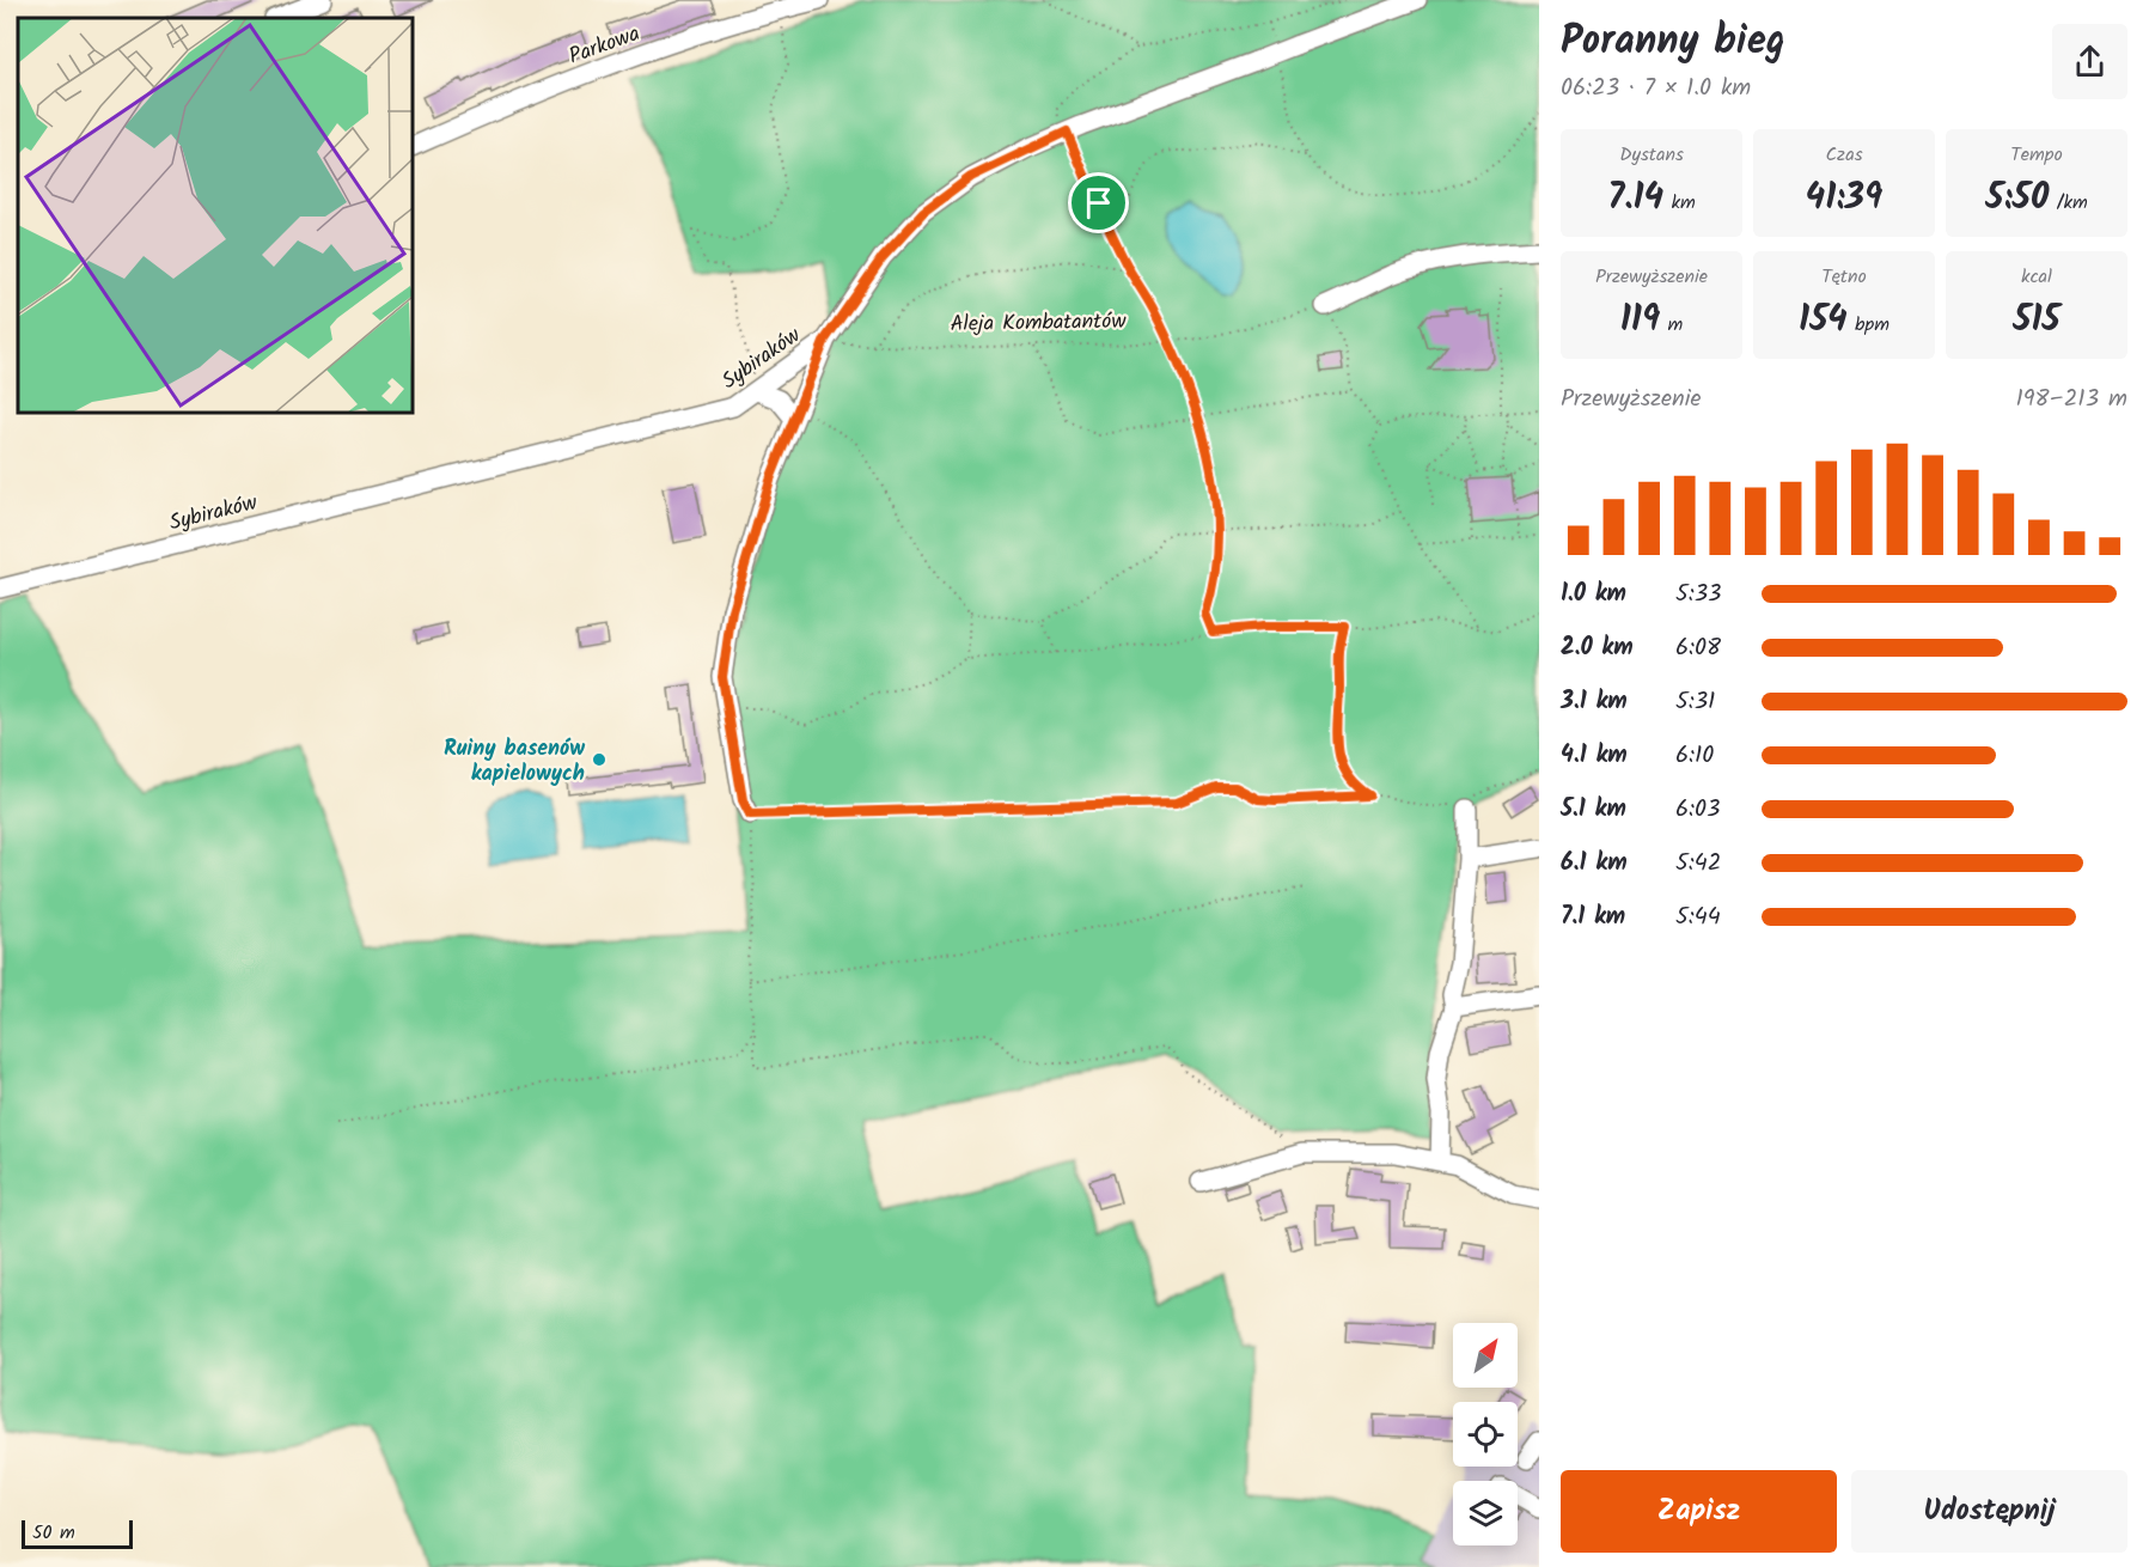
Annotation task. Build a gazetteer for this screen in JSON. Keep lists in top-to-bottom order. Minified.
{"streets":{"street":["Parkowa","Sybiraków"],"path":["Aleja Kombatantów"]},"crossings":[["Aleja Kombatantów","Sybiraków"]],"places":["Ruiny basenów kapielowych"],"scale_bar":"50 m","north":"top right","page":{"heading":["Poranny bieg","06:23 · 7 × 1.0 km"],"stats":[["Dystans","7.14 km"],["Czas","41:39"],["Tempo","5:50 /km"],["Przewyższenie","119 m"],["Tętno","154 bpm"],["kcal","515"]],"chart":["Przewyższenie","198–213 m"],"list":[{"name":"1.0 km","note":"5:33"},{"name":"2.0 km","note":"6:08"},{"name":"3.1 km","note":"5:31"},{"name":"4.1 km","note":"6:10"},{"name":"5.1 km","note":"6:03"},{"name":"6.1 km","note":"5:42"},{"name":"7.1 km","note":"5:44"}],"buttons":["Zapisz","Udostępnij"],"scale":"50 m"}}
